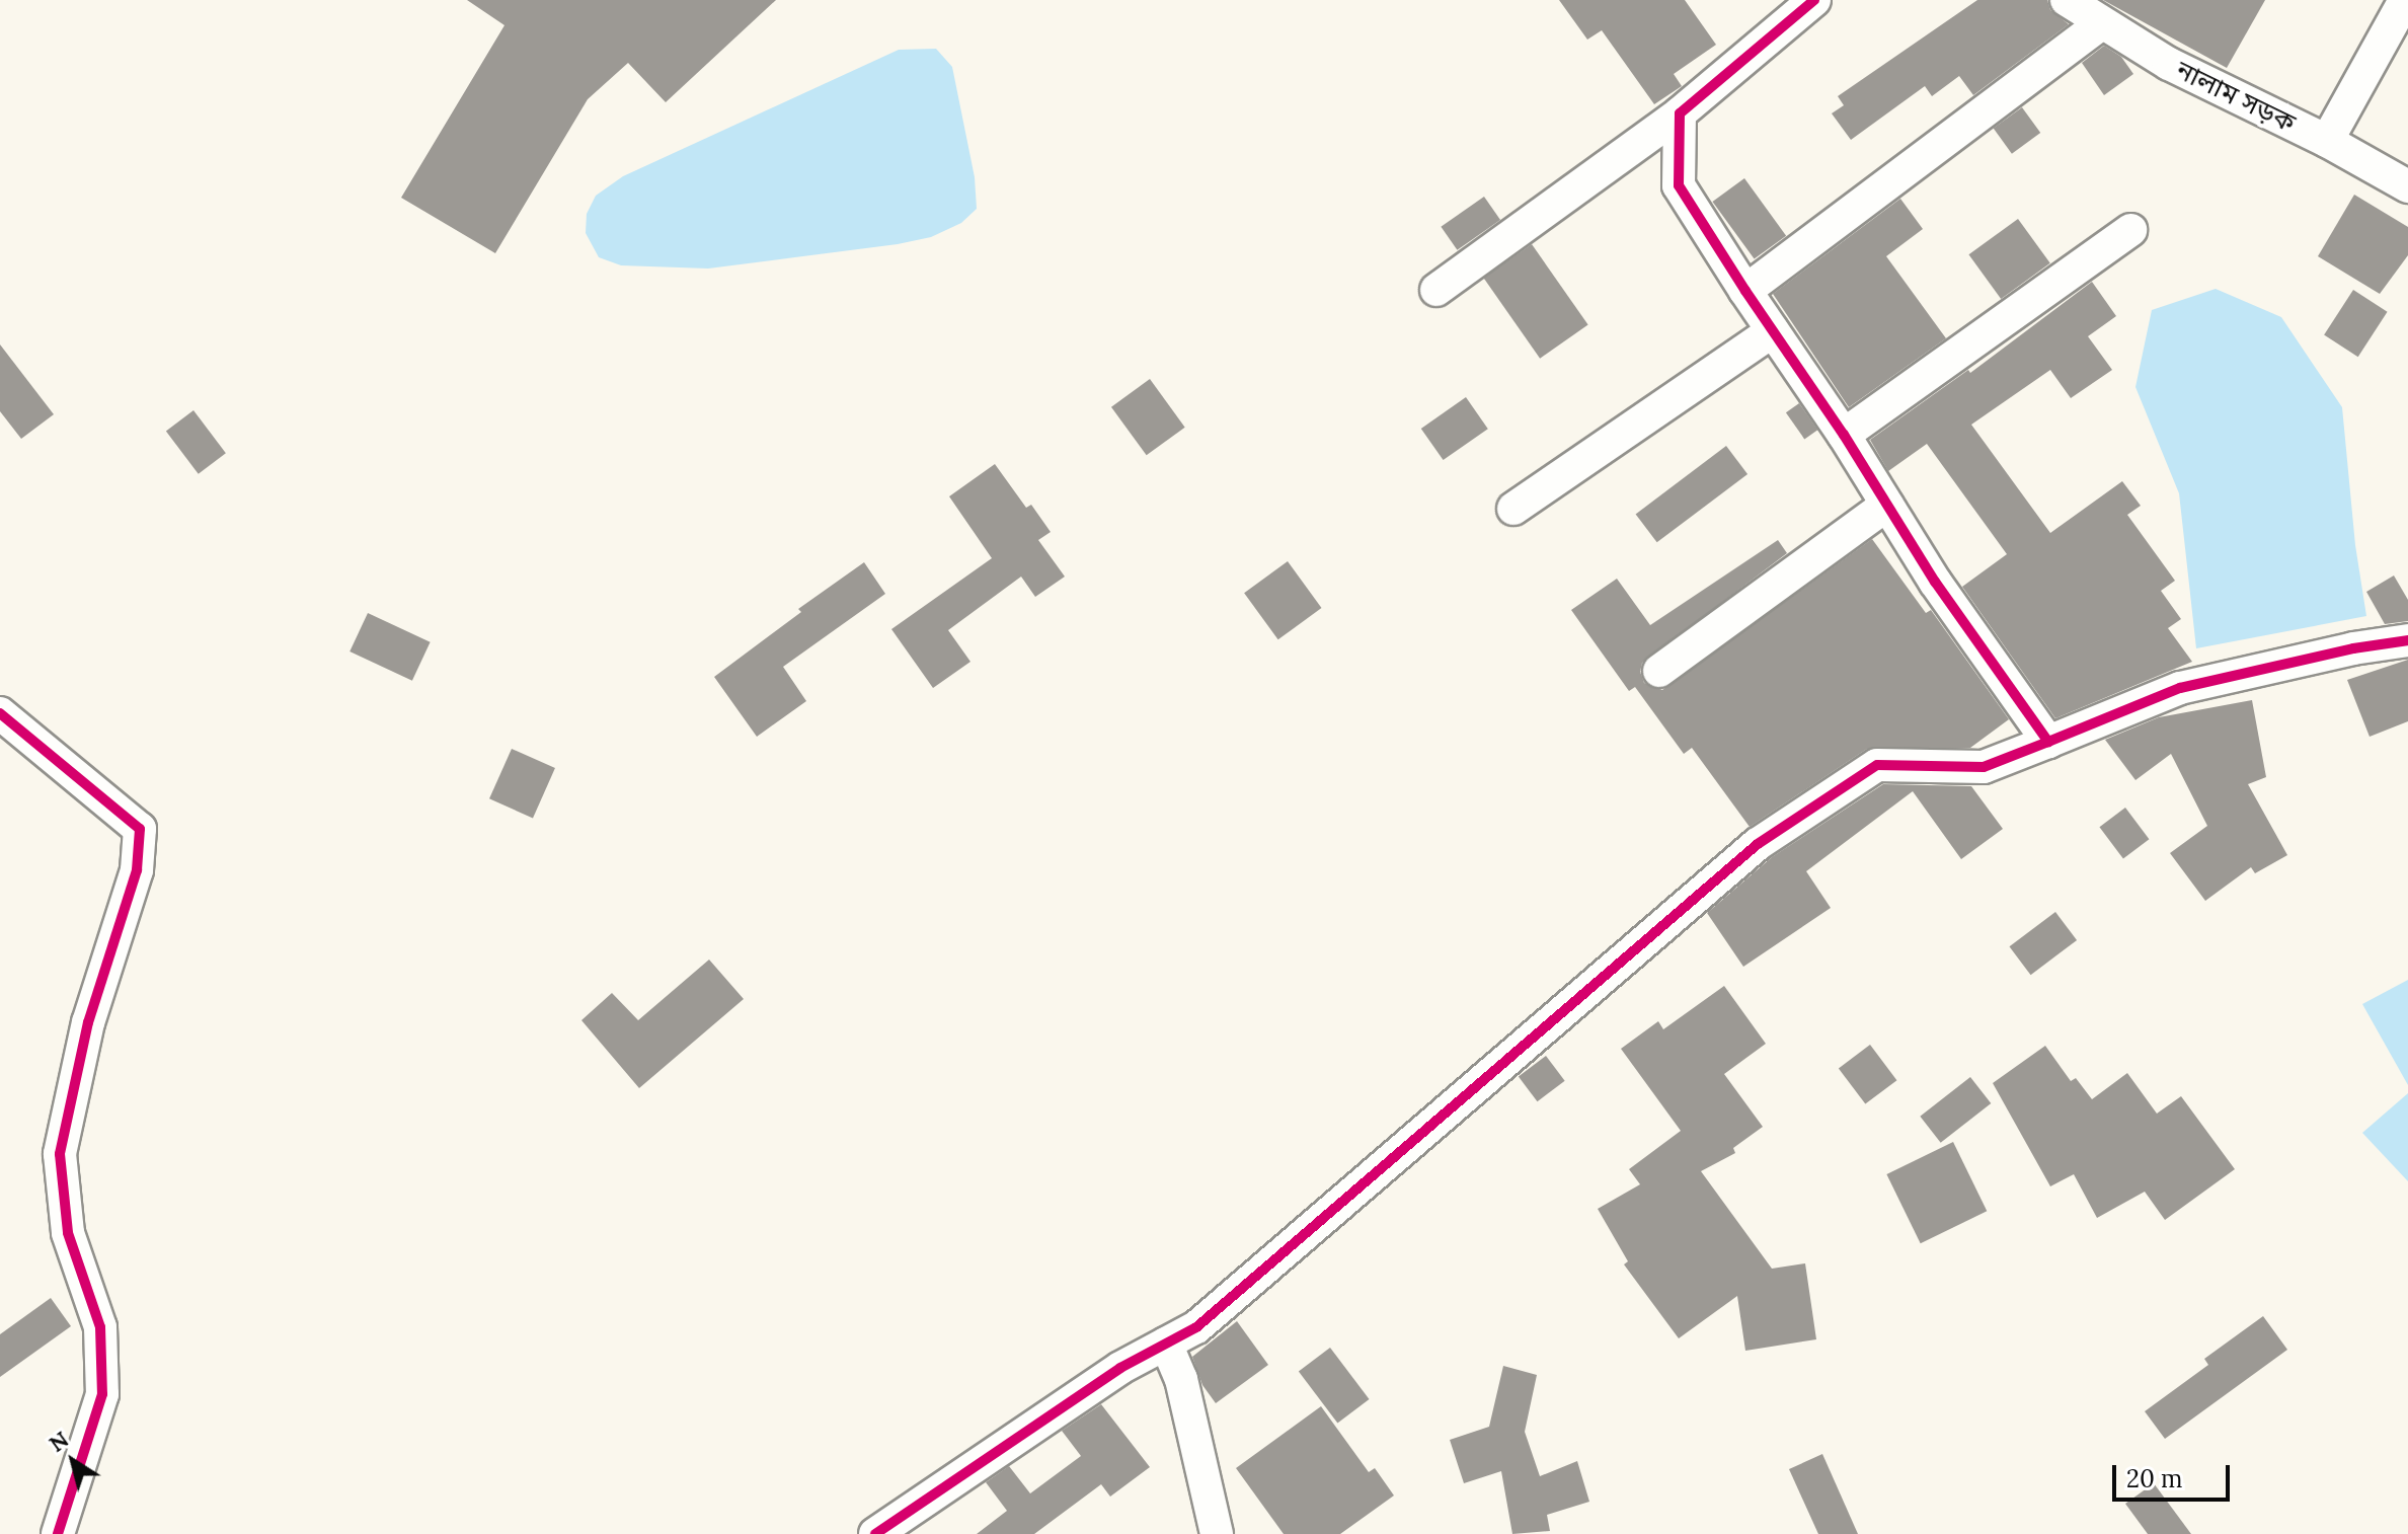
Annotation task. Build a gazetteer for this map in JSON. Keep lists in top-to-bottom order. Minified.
{"streets":{"street":["নালাম সড়ক"]},"scale_bar":"20 m","north":"top left"}
